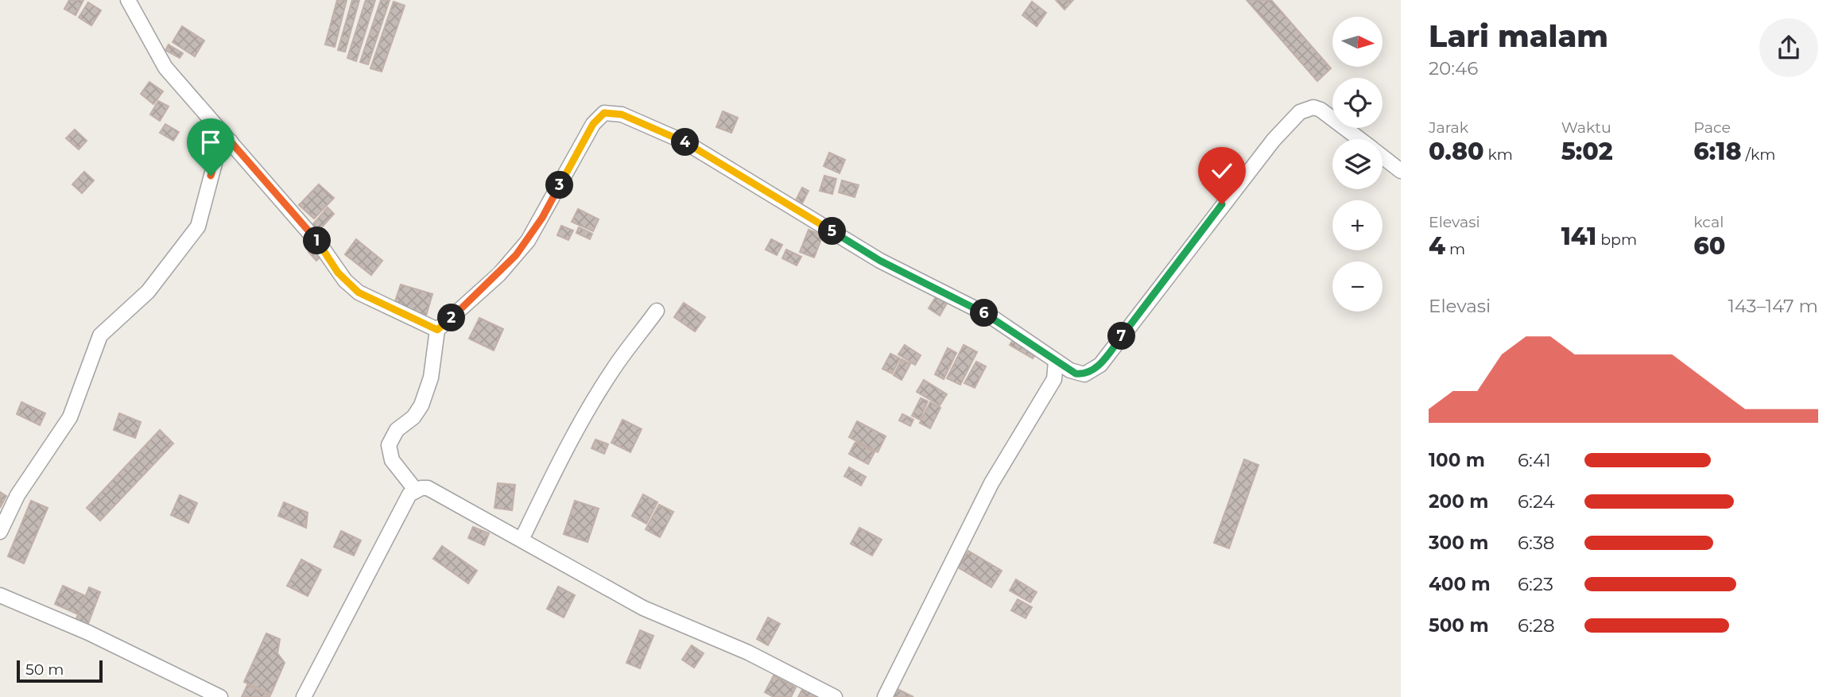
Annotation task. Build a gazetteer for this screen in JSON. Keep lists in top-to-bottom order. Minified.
{"scale_bar":"50 m","north":"right","page":{"heading":["Lari malam","20:46"],"map_buttons":["+","−"],"stats":[["Jarak","0.80 km"],["Waktu","5:02"],["Pace","6:18 /km"],["Elevasi","4 m"],["141 bpm"],["kcal","60"]],"pins":["4","3","5","1","6","2","7"],"chart":["Elevasi","143–147 m"],"list":[{"name":"100 m","note":"6:41"},{"name":"200 m","note":"6:24"},{"name":"300 m","note":"6:38"},{"name":"400 m","note":"6:23"},{"name":"500 m","note":"6:28"}],"scale":"50 m"}}
